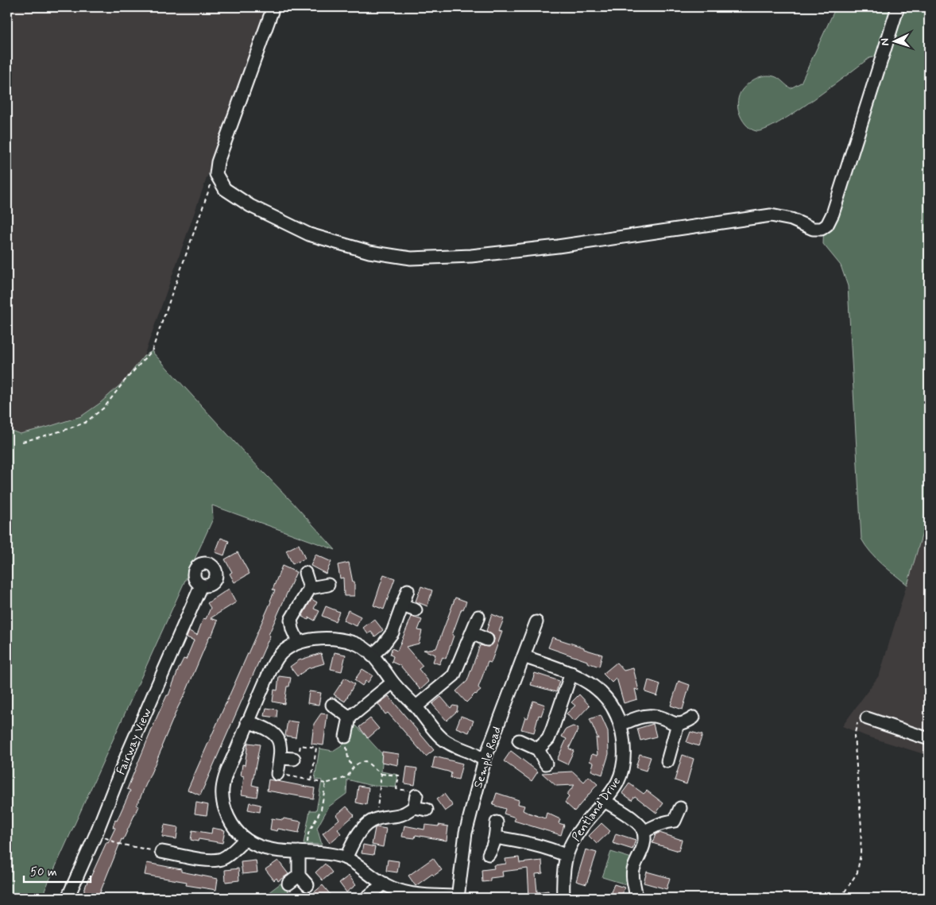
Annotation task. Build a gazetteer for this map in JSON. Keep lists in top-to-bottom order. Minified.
{"streets":{"street":["Fairway View","Semple Road","Pentland Drive"]},"crossings":[["Semple Road","Pentland Drive"]],"scale_bar":"50 m","north":"left"}
